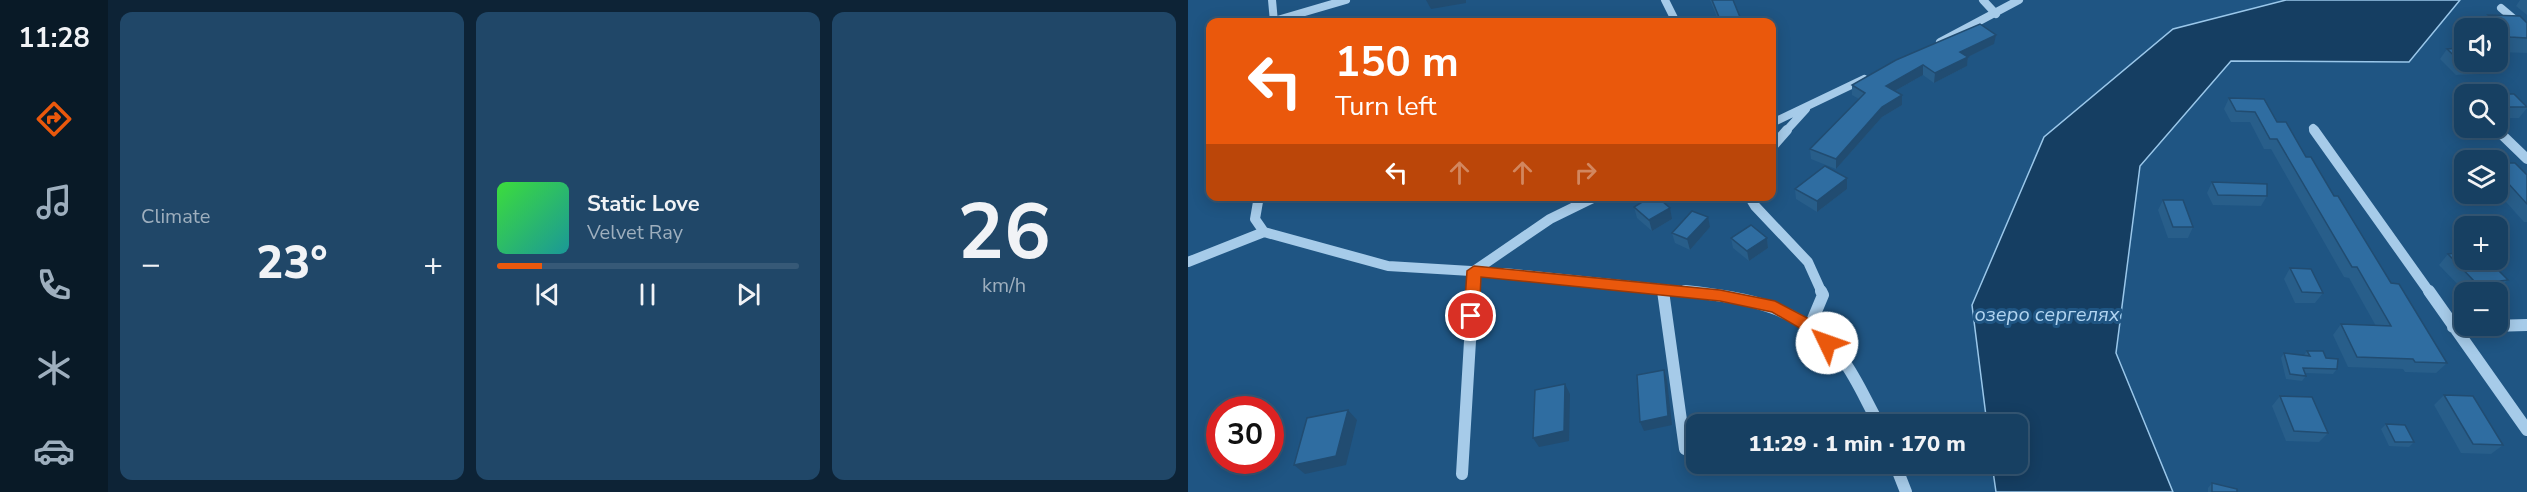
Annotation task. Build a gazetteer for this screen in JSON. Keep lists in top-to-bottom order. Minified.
{"water":["озеро сергелях"],"page":{"tabs":"11:28","tile":["Climate",["26","km/h"]],"map_buttons":["+","−"],"turn":["150 m","Turn left"],"song":["Static Love","Velvet Ray"],"heat":["−","23°","+"],"limit":"30","trip":"11:29 · 1 min · 170 m"}}
